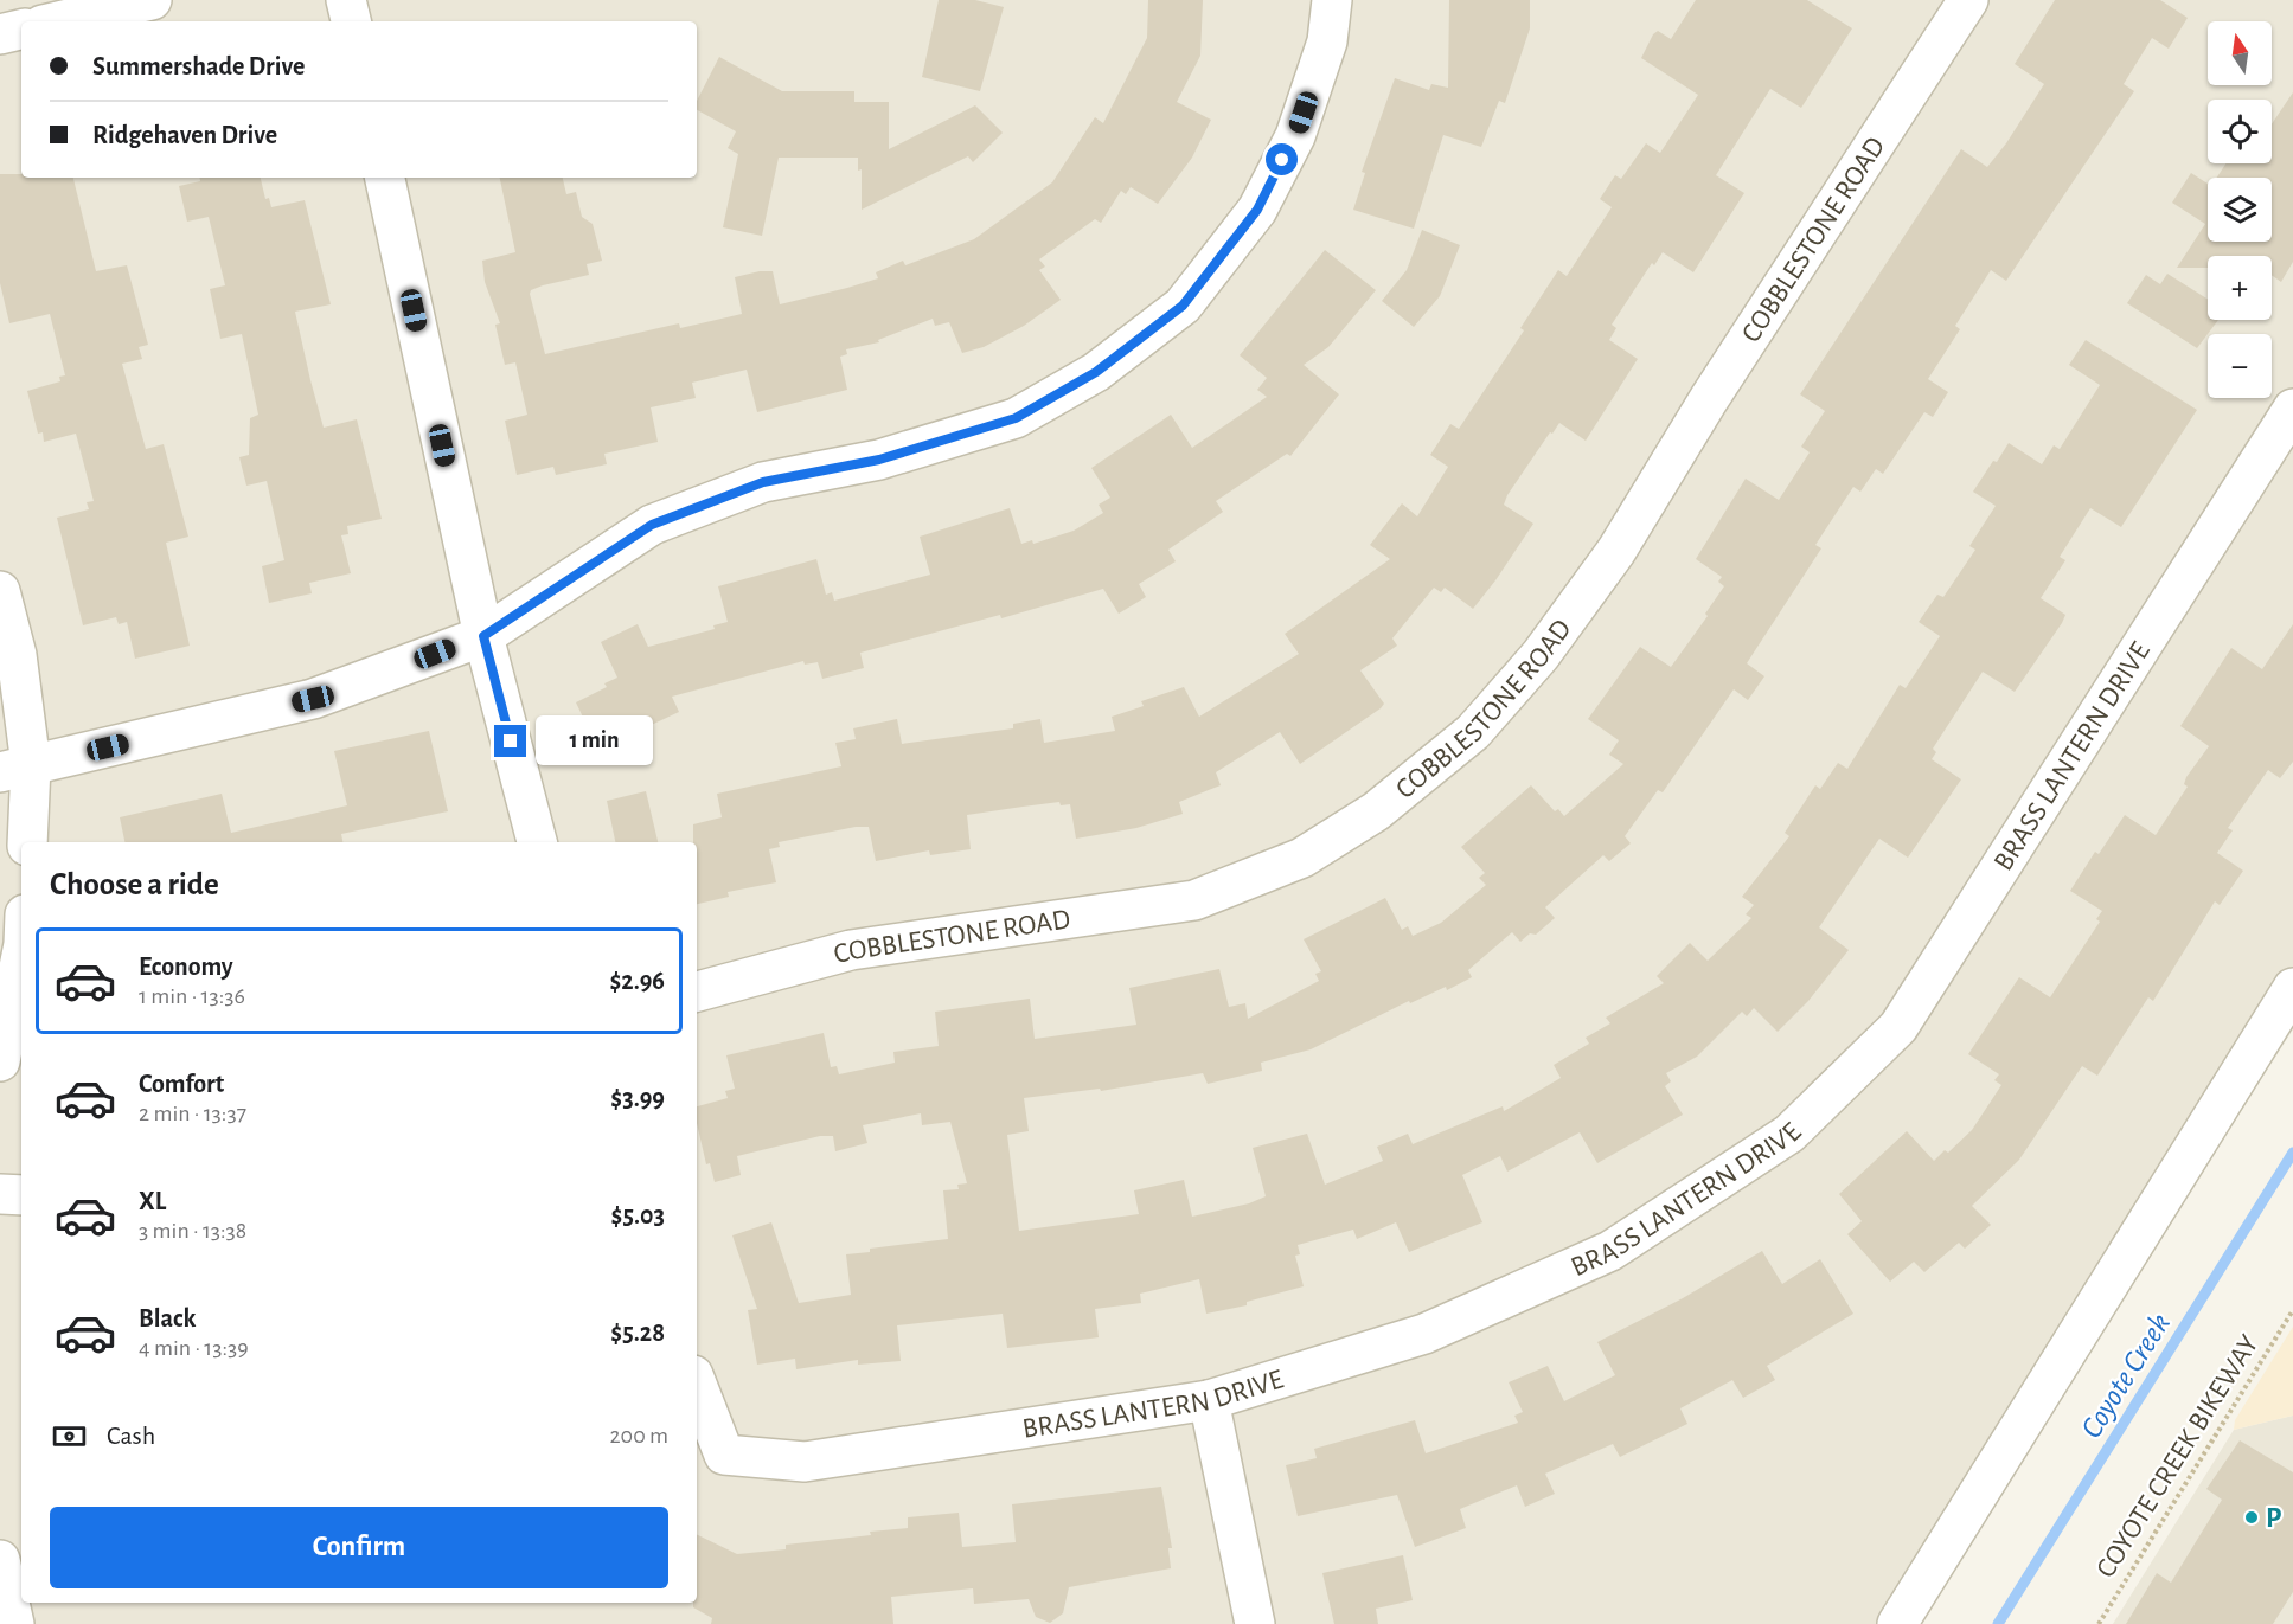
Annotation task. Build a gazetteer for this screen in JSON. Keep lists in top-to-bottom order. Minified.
{"streets":{"street":["COBBLESTONE ROAD","BRASS LANTERN DRIVE"],"path":["COYOTE CREEK BIKEWAY"]},"water":["Coyote Creek"],"places":["P"],"north":"top","page":{"map_buttons":["+","−"],"banner":["Summershade Drive","Ridgehaven Drive"],"bubble":"1 min","heading":"Choose a ride","list":[{"name":"Economy","note":"1 min · 13:36","value":"$2.96"},{"name":"Comfort","note":"2 min · 13:37","value":"$3.99"},{"name":"XL","note":"3 min · 13:38","value":"$5.03"},{"name":"Black","note":"4 min · 13:39","value":"$5.28"}],"pay":["Cash","200 m"],"buttons":"Confirm"}}
